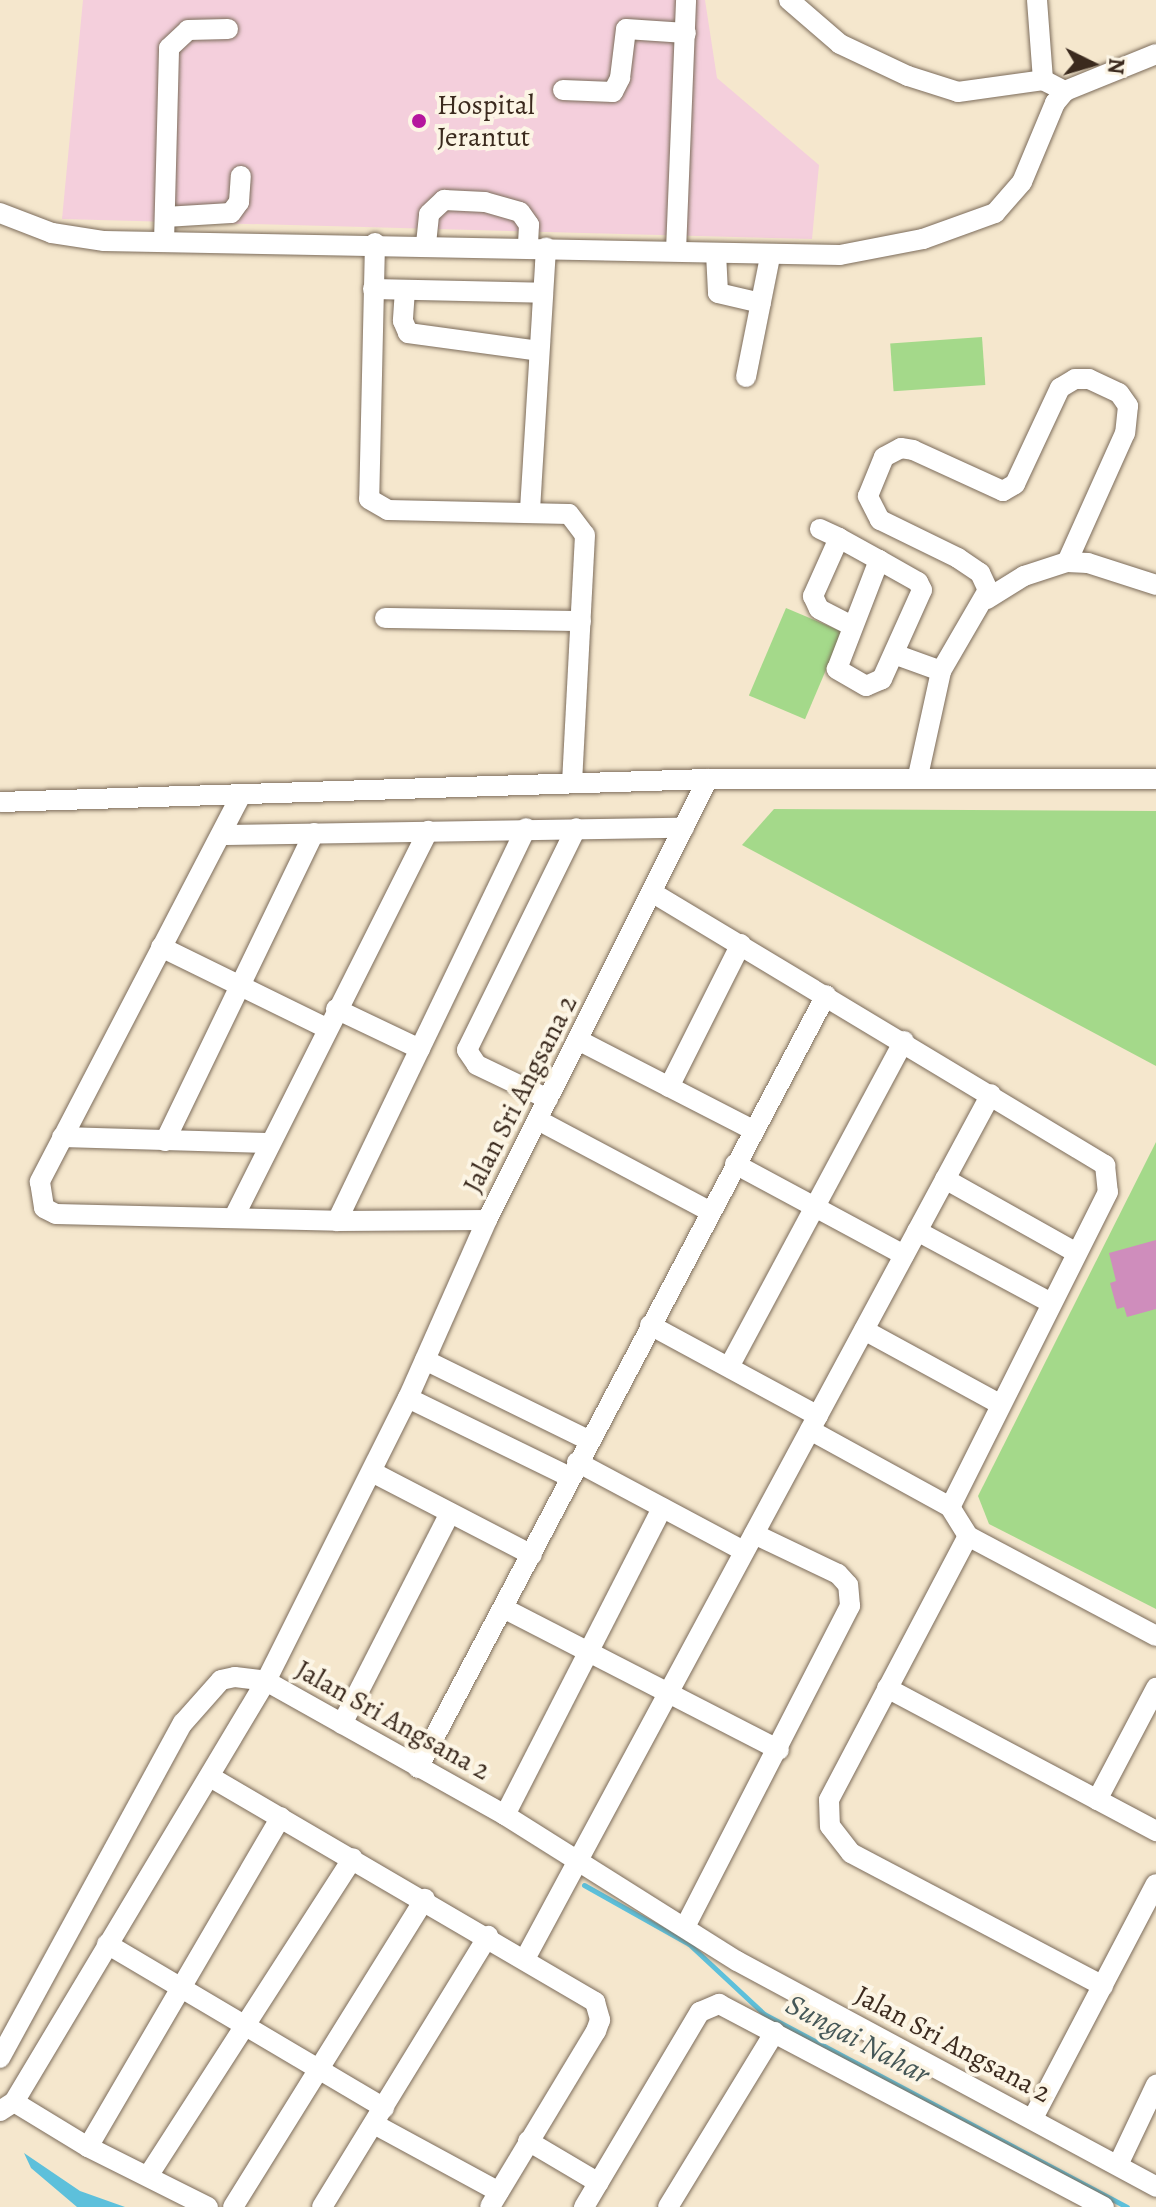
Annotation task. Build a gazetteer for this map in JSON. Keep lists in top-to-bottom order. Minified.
{"streets":{"street":["Jalan Sri Angsana 2"]},"water":["Sungai Nahar"],"places":["Hospital Jerantut"],"north":"right"}
